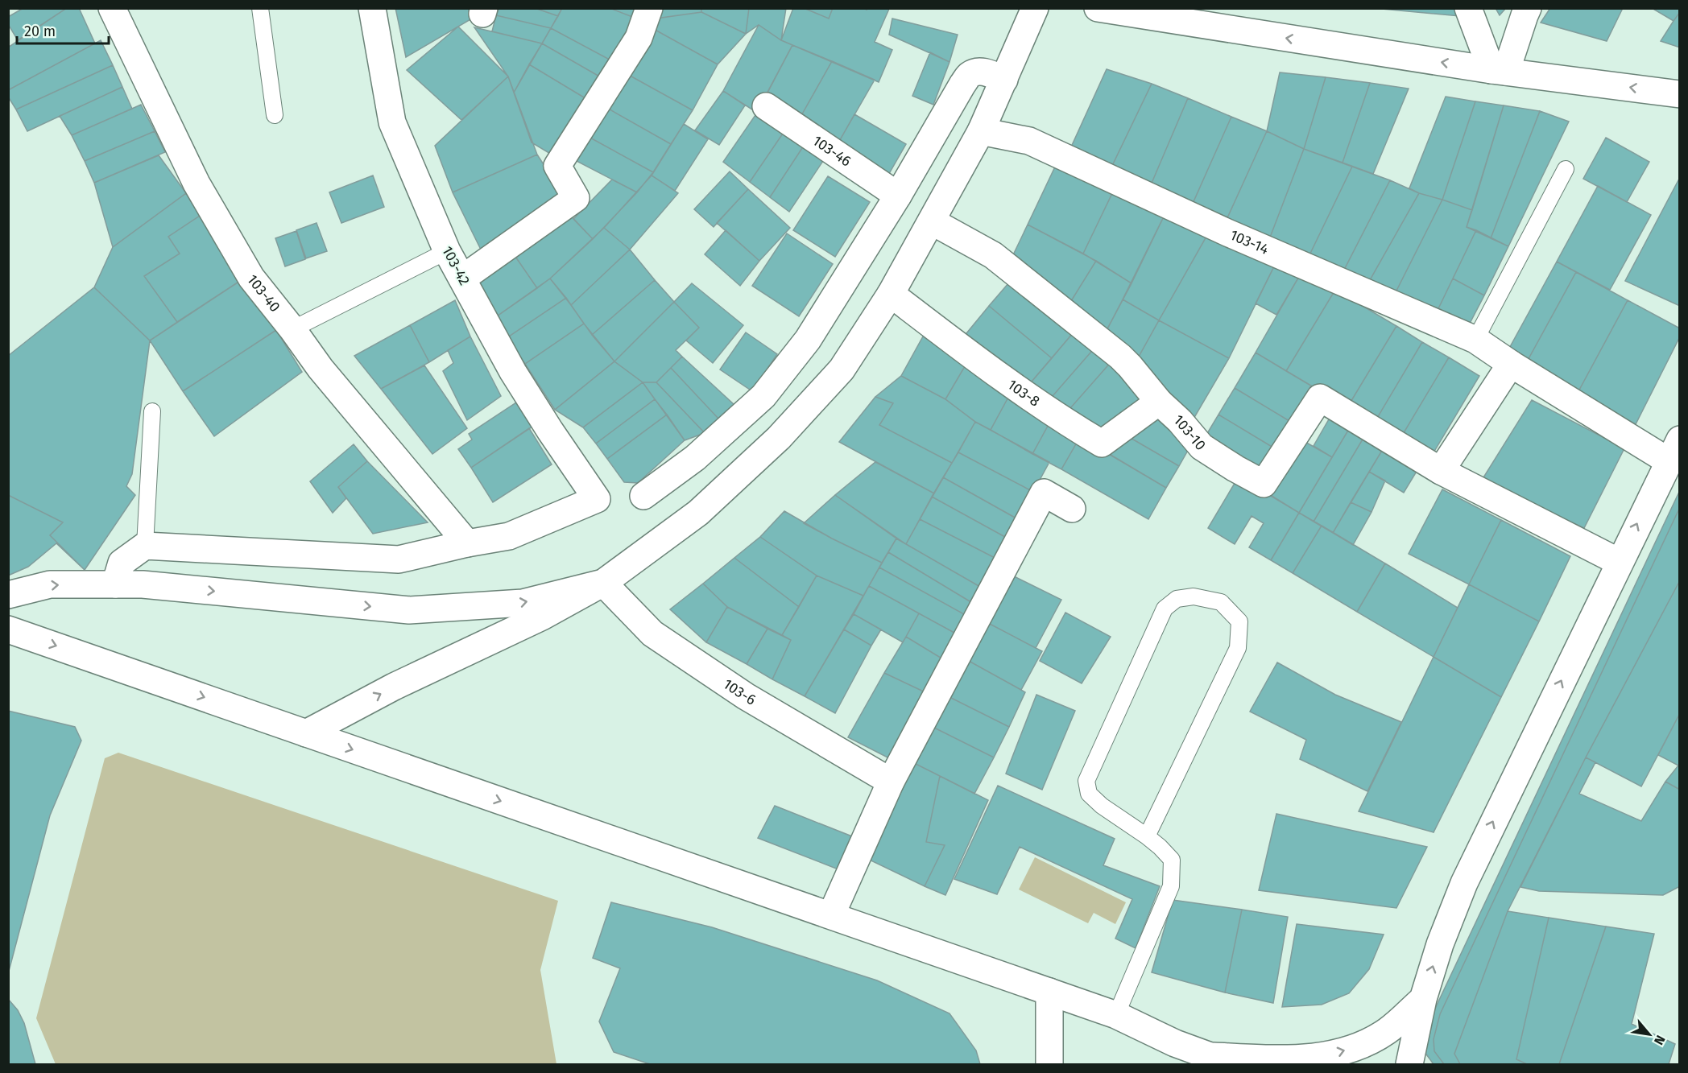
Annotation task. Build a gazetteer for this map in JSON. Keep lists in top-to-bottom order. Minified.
{"streets":{"street":["103-46","103-14","103-42","103-40","103-8","103-10","103-6"]},"crossings":[["103-42","103-40"],["103-8","103-10"]],"scale_bar":"20 m","north":"bottom right"}
